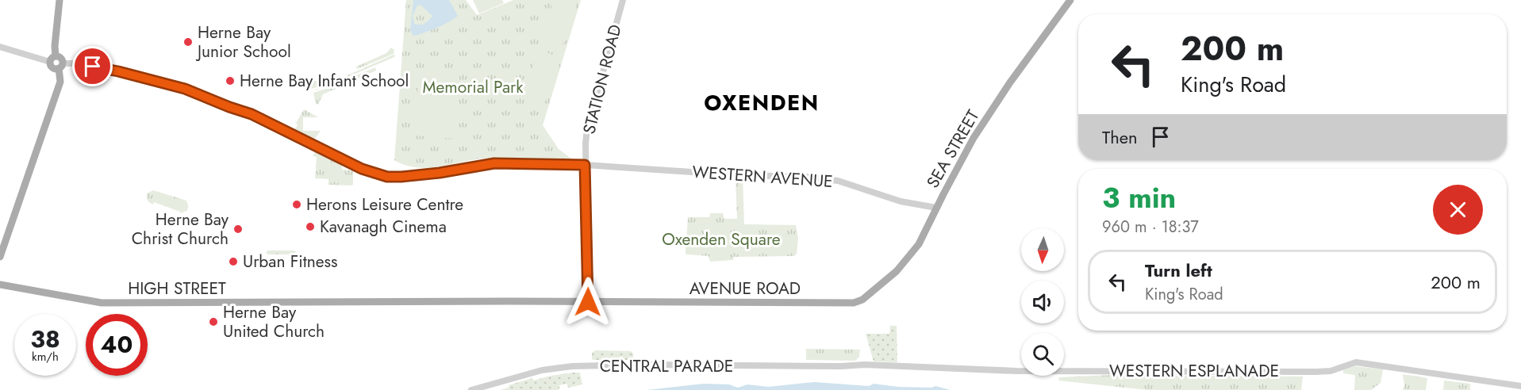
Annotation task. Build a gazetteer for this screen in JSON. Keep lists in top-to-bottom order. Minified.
{"streets":{"main road":["SEA STREET","HIGH STREET","AVENUE ROAD"],"street":["STATION ROAD","WESTERN AVENUE","CENTRAL PARADE","WESTERN ESPLANADE"]},"crossings":[["STATION ROAD","WESTERN AVENUE"],["STATION ROAD","HIGH STREET"],["STATION ROAD","AVENUE ROAD"],["SEA STREET","WESTERN AVENUE"],["SEA STREET","AVENUE ROAD"],["HIGH STREET","AVENUE ROAD"],["CENTRAL PARADE","WESTERN ESPLANADE"]],"districts":["OXENDEN"],"parks":["Memorial Park","Oxenden Square"],"places":["Herne Bay Junior School","Herne Bay Infant School","Herons Leisure Centre","Kavanagh Cinema","Herne Bay Christ Church","Urban Fitness","Herne Bay United Church"],"north":"bottom","page":{"turn":["200 m","King's Road"],"then":"Then","heading":["3 min","960 m · 18:37"],"list":[{"name":"Turn left","note":"King's Road","value":"200 m"}],"speed":"38 km/h","limit":"40"}}
